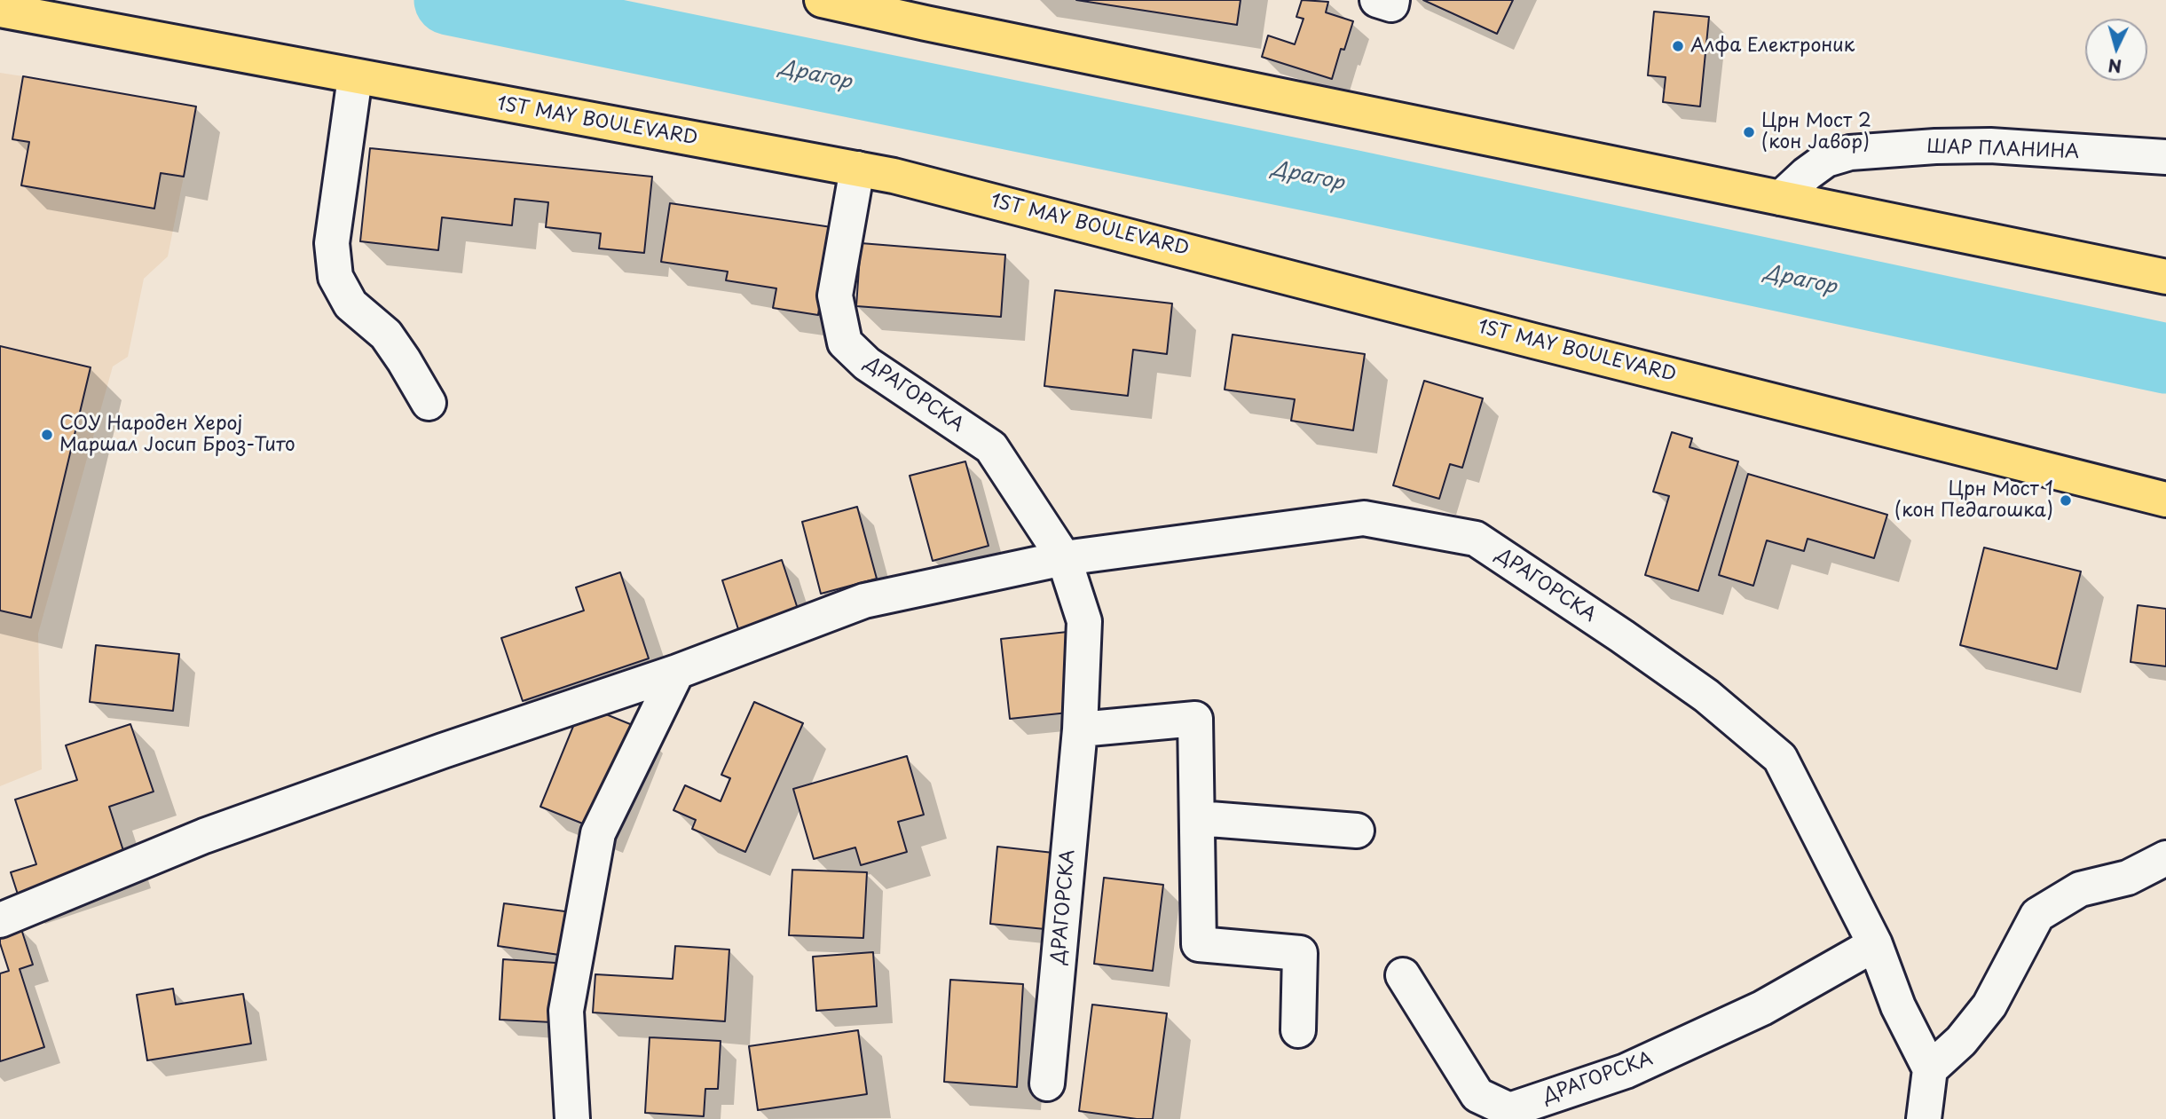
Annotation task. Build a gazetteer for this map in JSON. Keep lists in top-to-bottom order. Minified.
{"streets":{"main road":["1ST MAY BOULEVARD"],"street":["ШАР ПЛАНИНА","ДРАГОРСКА"]},"crossings":[["1ST MAY BOULEVARD","ДРАГОРСКА"]],"water":["Драгор"],"places":["Алфа Електроник","Црн Мост 2 (кон Јавор)","СОУ Народен Херој Маршал Јосип Броз-Тито","Црн Мост 1 (кон Педагошка)"],"north":"bottom"}
